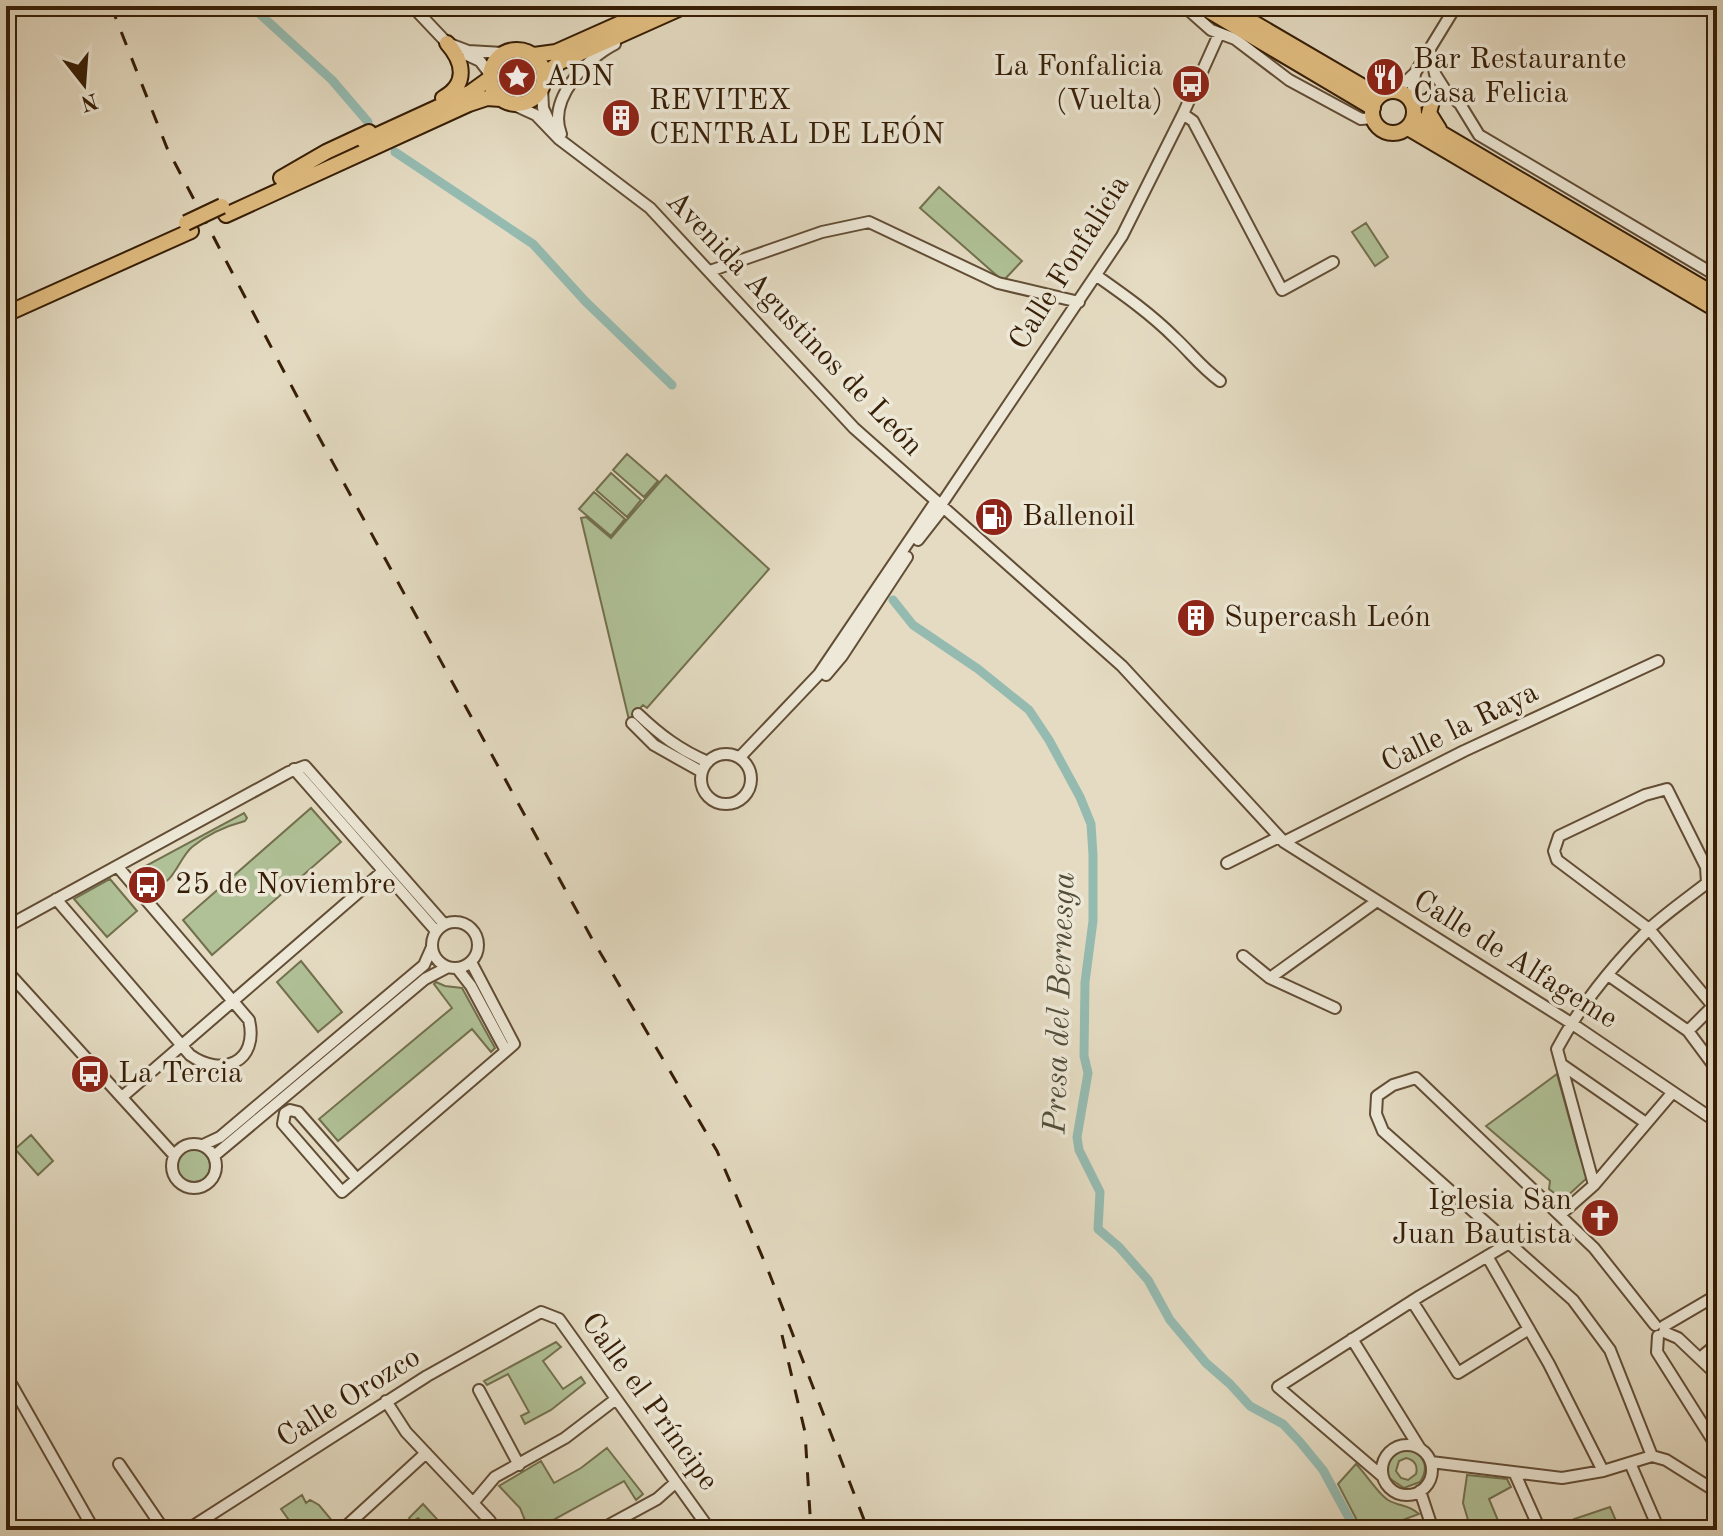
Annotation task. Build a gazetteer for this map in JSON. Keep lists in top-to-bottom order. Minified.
{"streets":{"street":["Calle Fonfalicia","Avenida Agustinos de León","Calle la Raya","Calle de Alfageme","Calle Orozco","Calle el Príncipe"]},"crossings":[["Calle Fonfalicia","Avenida Agustinos de León"],["Avenida Agustinos de León","Calle la Raya"],["Avenida Agustinos de León","Calle de Alfageme"],["Calle la Raya","Calle de Alfageme"],["Calle Orozco","Calle el Príncipe"]],"water":["Presa del Bernesga"],"places":{"place":["ADN"],"restaurant":["Bar Restaurante Casa Felicia"],"bus stop":["La Fonfalicia (Vuelta)","25 de Noviembre","La Tercia"],"building":["REVITEX CENTRAL DE LEÓN","Supercash León"],"fuel station":["Ballenoil"],"church":["Iglesia San Juan Bautista"]},"north":"bottom"}
